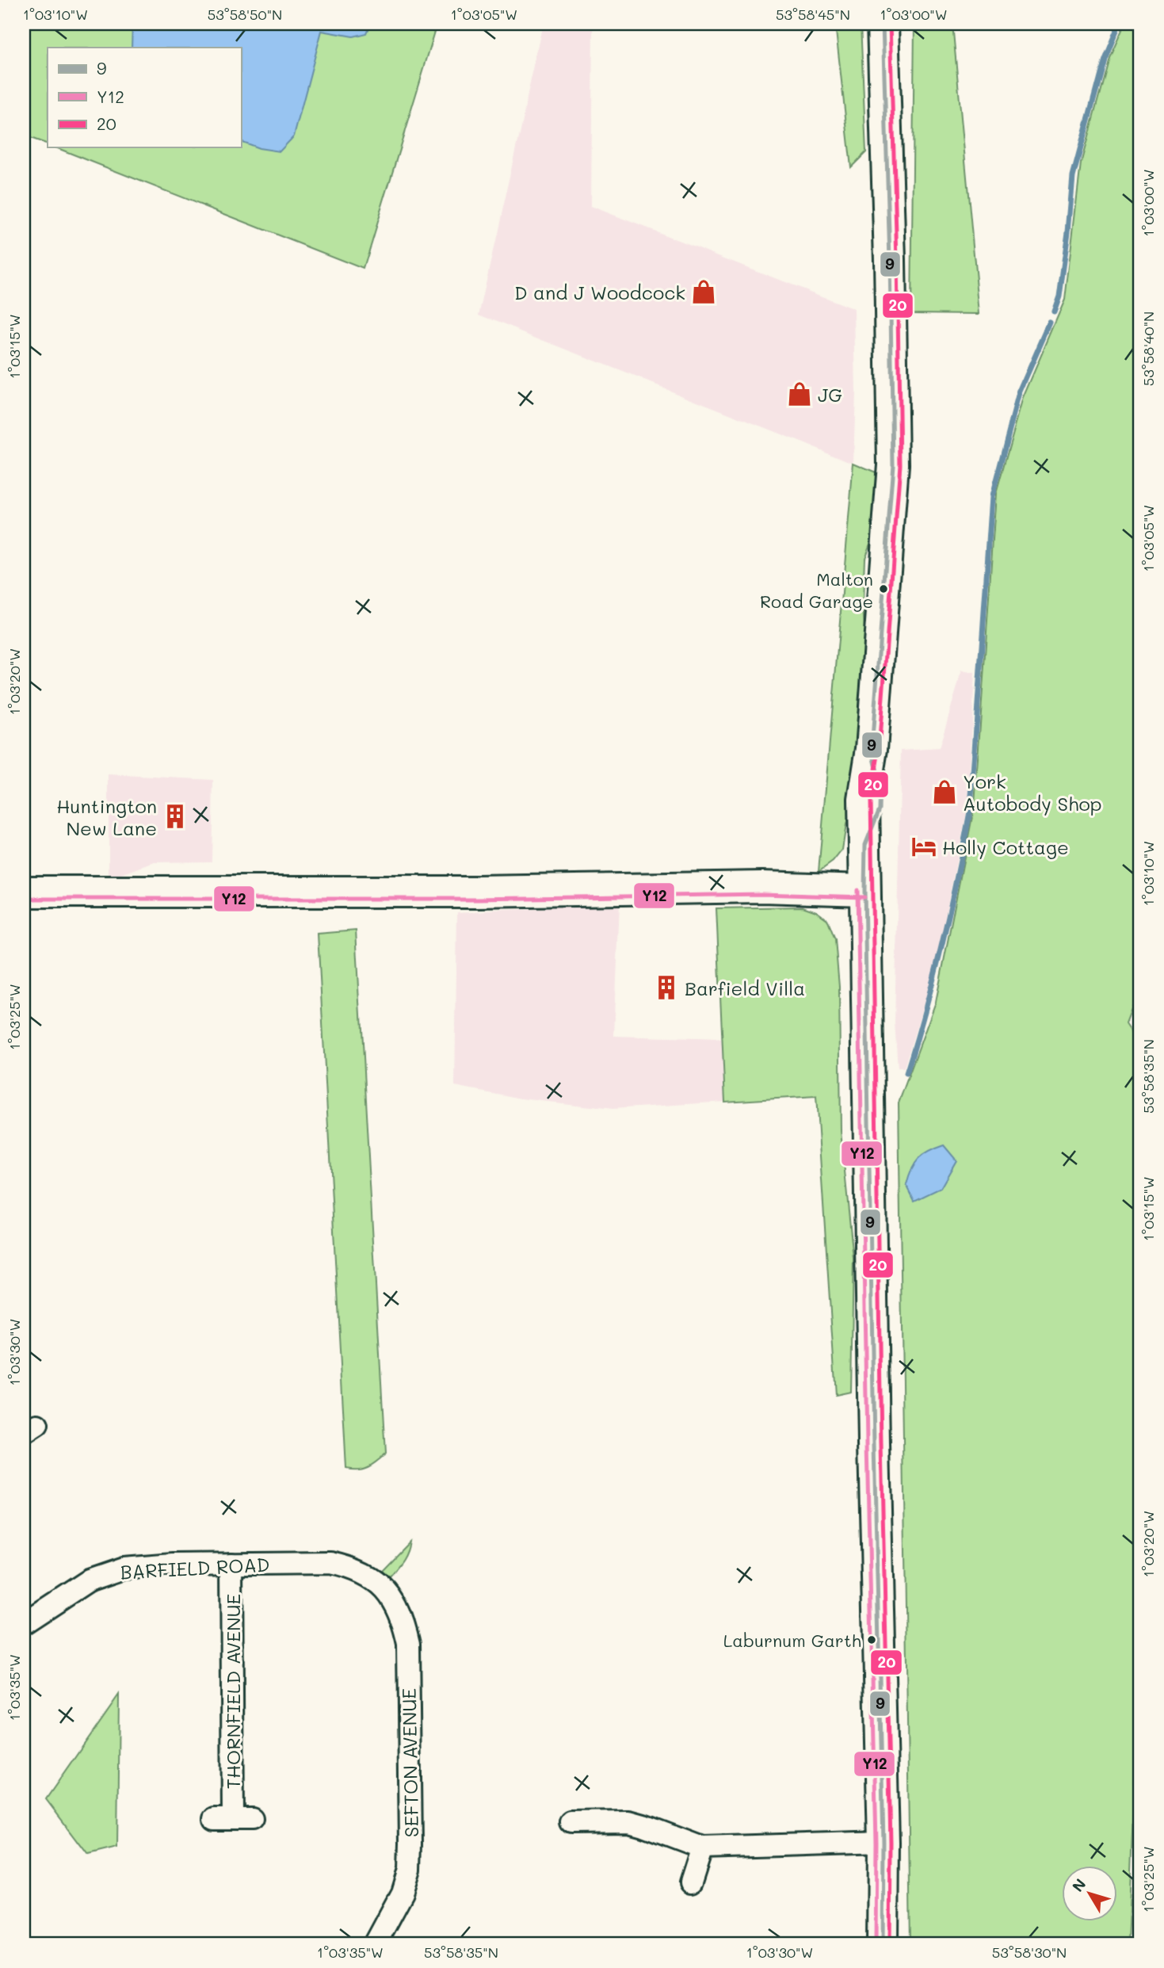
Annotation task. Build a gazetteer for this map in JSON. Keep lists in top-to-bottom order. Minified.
{"streets":{"street":["BARFIELD ROAD","THORNFIELD AVENUE","SEFTON AVENUE"]},"crossings":[["BARFIELD ROAD","THORNFIELD AVENUE"],["BARFIELD ROAD","SEFTON AVENUE"]],"places":{"shop":["D and J Woodcock","JG","York Autobody Shop"],"other":["Malton Road Garage","Laburnum Garth"],"building":["Huntington New Lane","Barfield Villa"],"hotel":["Holly Cottage"]},"lines":["transit line 9","transit line 20","transit line Y12"],"legend":["9","Y12","20"],"north":"top left","coordinates":["1°03'10\"W","53°58'50\"N","1°03'05\"W","53°58'45\"N","1°03'00\"W","1°03'15\"W","53°58'40\"N","1°03'20\"W","1°03'25\"W","53°58'35\"N","1°03'30\"W","1°03'35\"W","53°58'30\"N"]}
